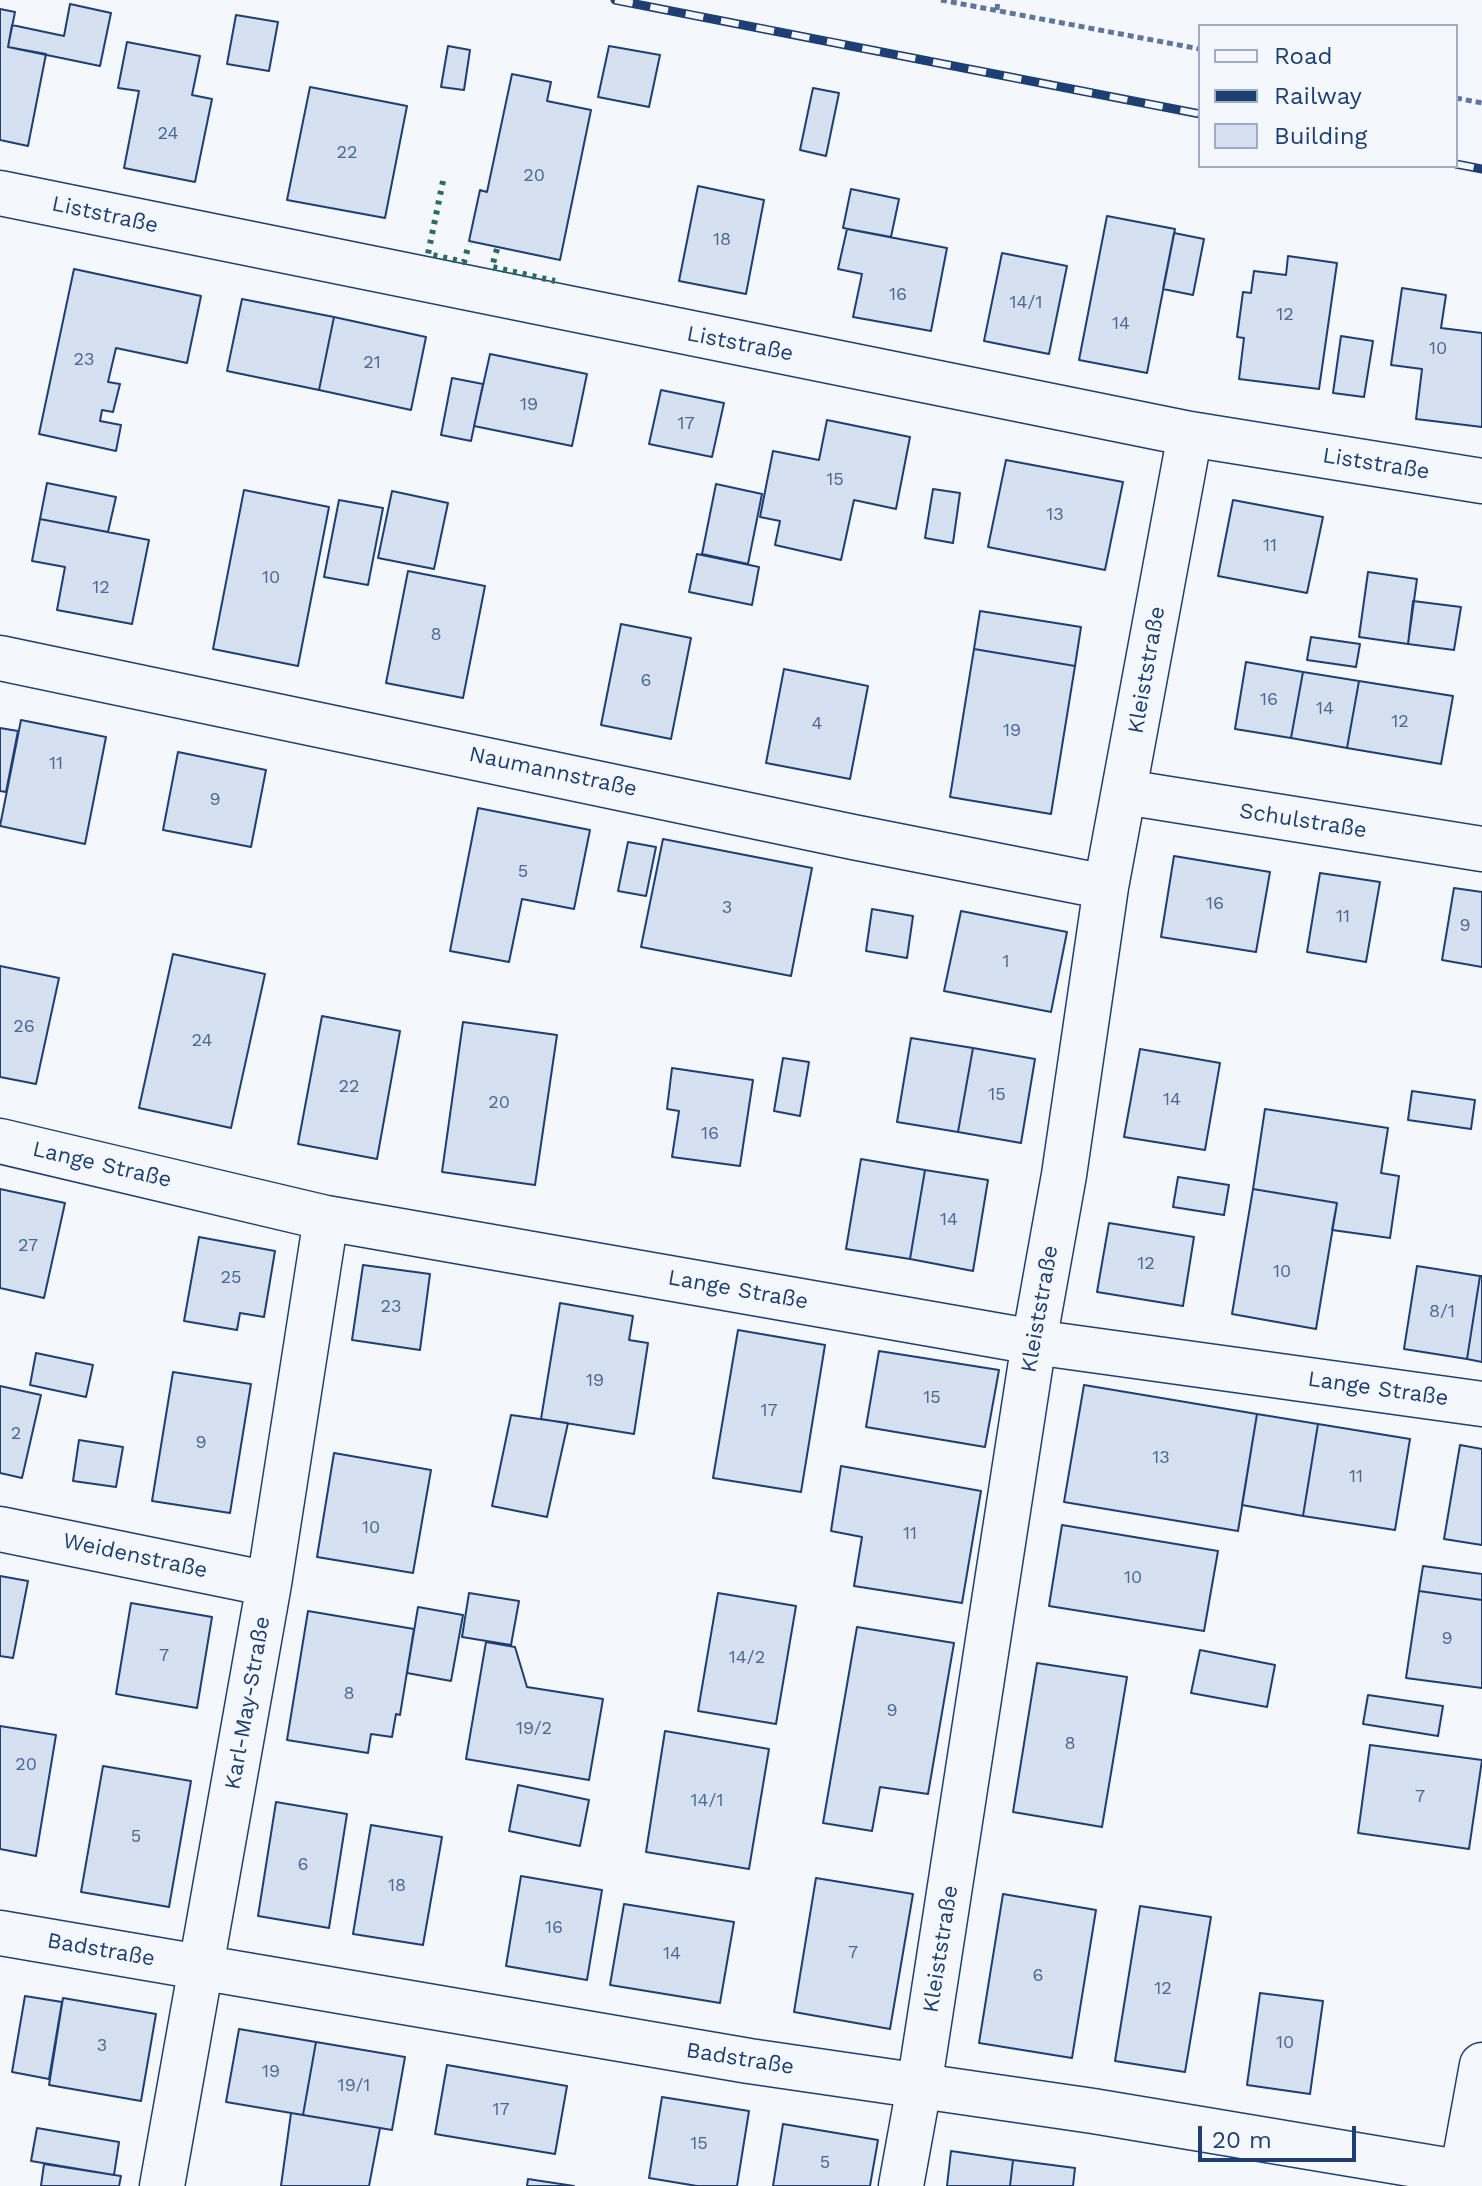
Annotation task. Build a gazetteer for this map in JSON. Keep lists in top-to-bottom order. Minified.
{"streets":{"street":["Liststraße","Kleiststraße","Naumannstraße","Schulstraße","Lange Straße","Weidenstraße","Karl-May-Straße","Badstraße"]},"crossings":[["Liststraße","Kleiststraße"],["Kleiststraße","Naumannstraße"],["Kleiststraße","Schulstraße"],["Kleiststraße","Lange Straße"],["Kleiststraße","Badstraße"],["Lange Straße","Karl-May-Straße"],["Weidenstraße","Karl-May-Straße"],["Karl-May-Straße","Badstraße"]],"house_numbers":["24","22","20","18","16","14/1","12","14","10","23","21","19","17","15","13","11","10","12","8","6","16","14","12","4","19","11","9","5","16","3","11","9","1","26","24","22","15","14","20","16","14","27","12","10","25","23","8/1","19","15","17","2","9","13","11","10","11","10","9","7","14/2","8","9","19/2","8","20","7","14/1","5","6","18","16","7","14","6","12","10","3","19","19/1","17","15","5"],"legend":["Road","Railway","Building"],"scale_bar":"20 m"}
